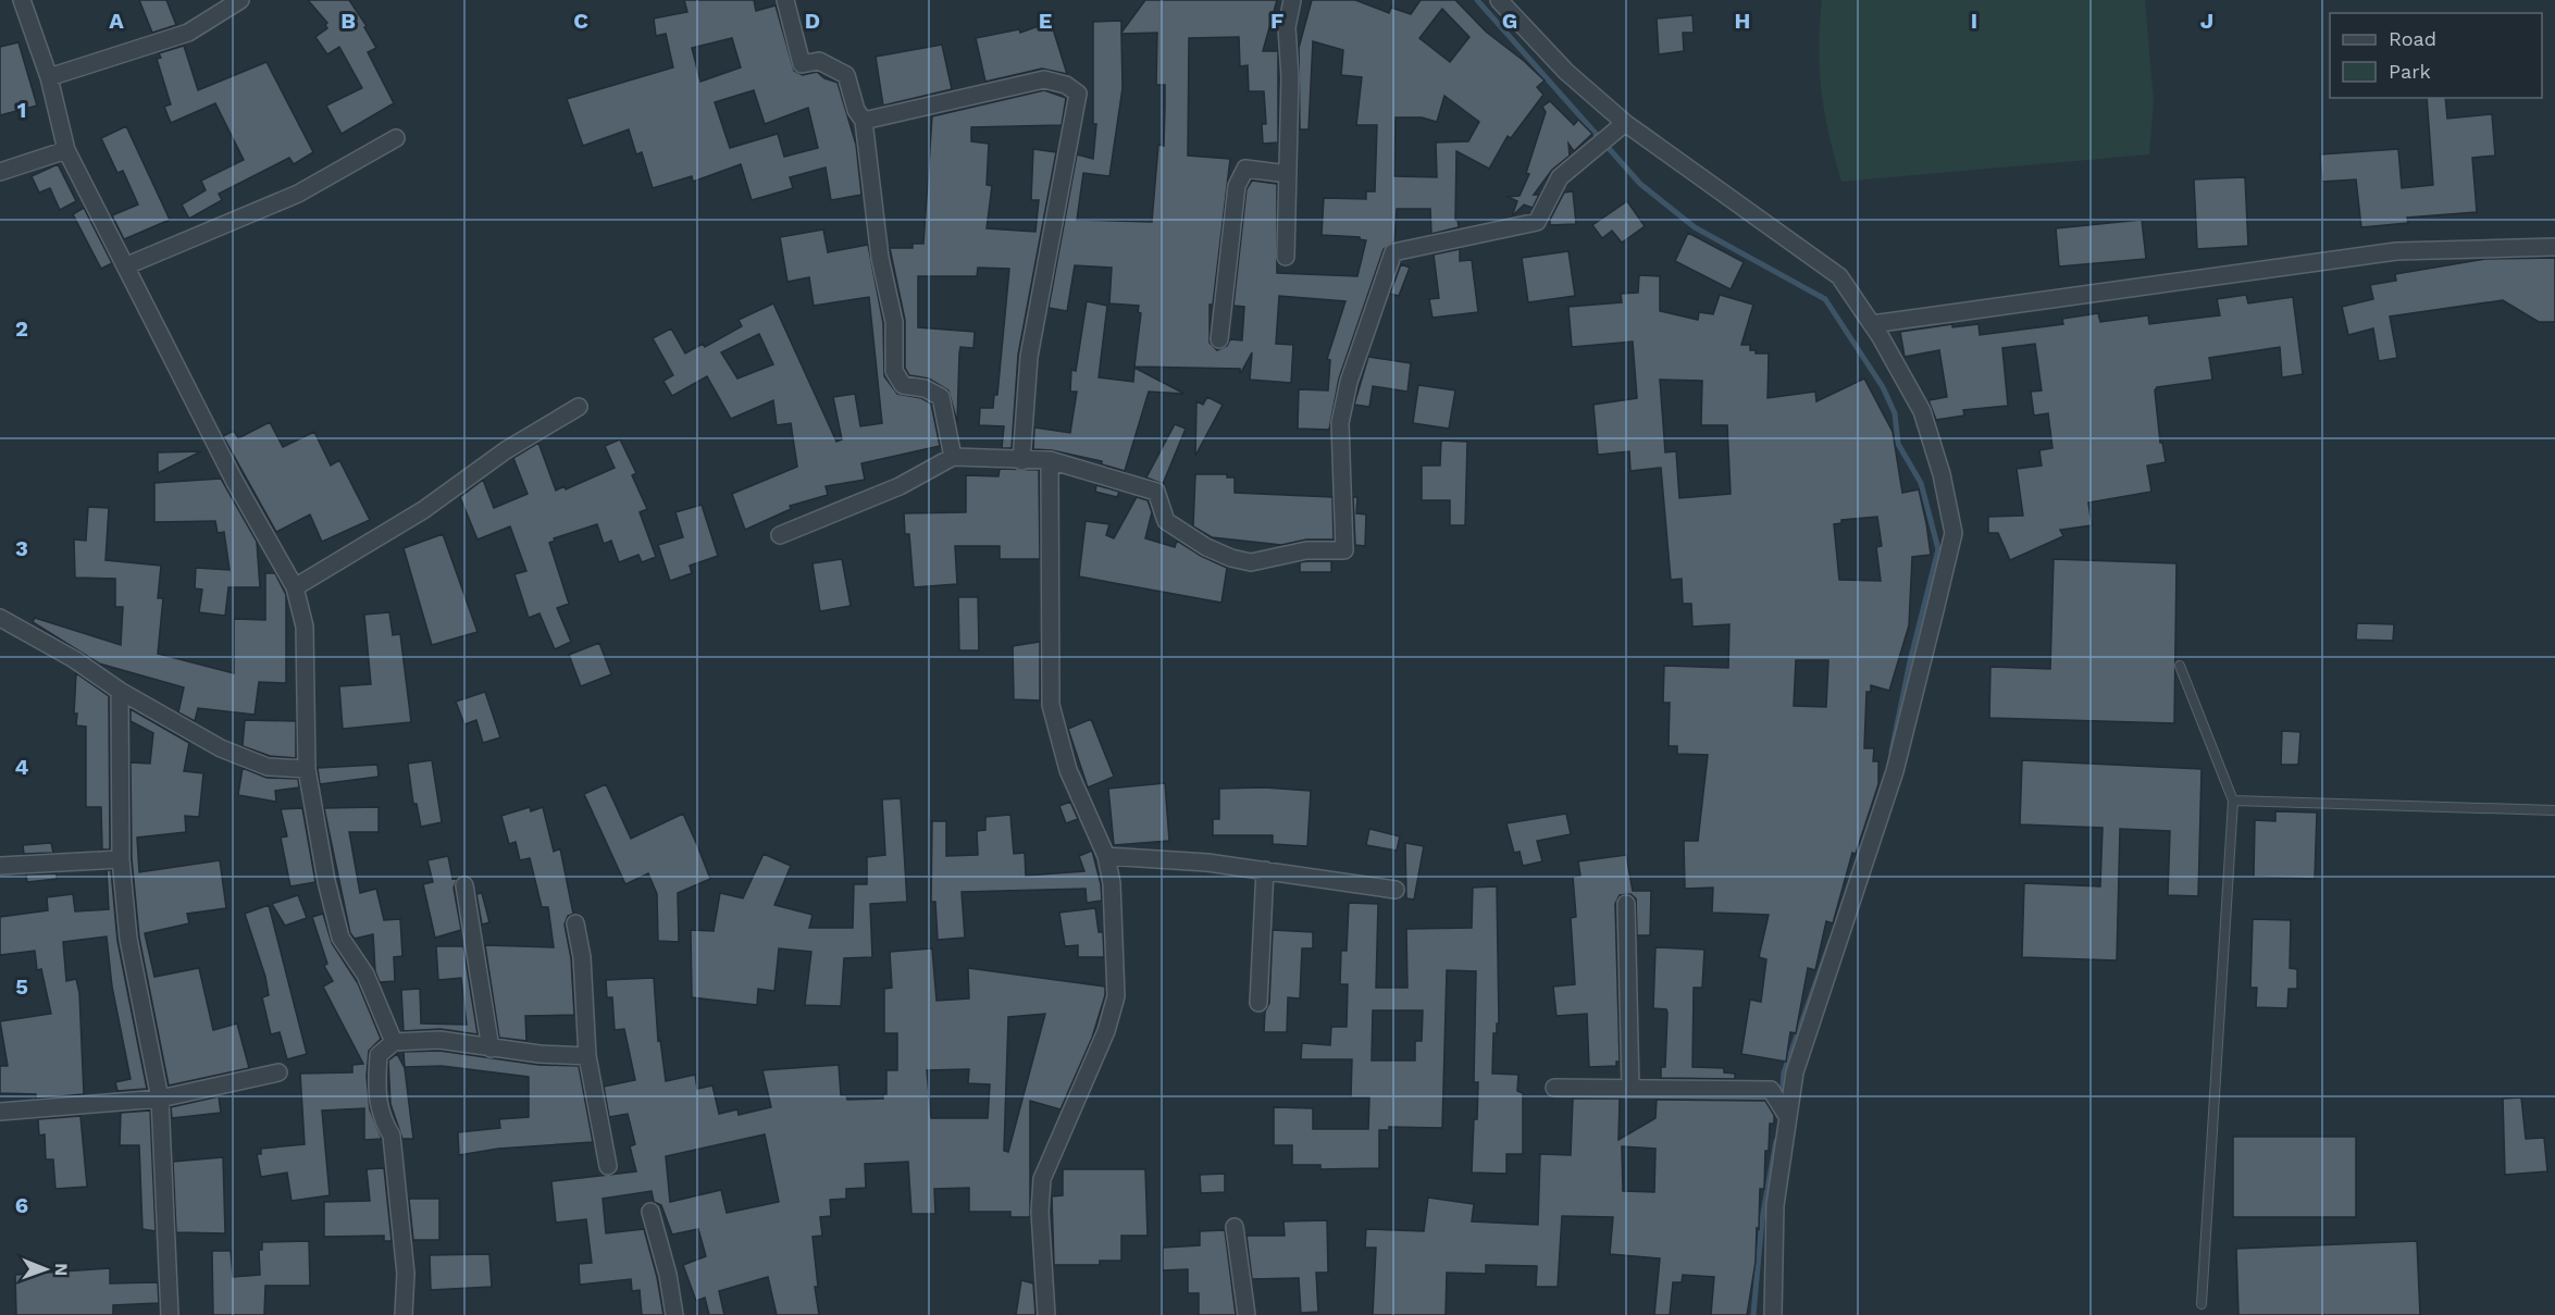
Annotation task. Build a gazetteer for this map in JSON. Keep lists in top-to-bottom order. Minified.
{"legend":["Road","Park"],"north":"right","grid":{"columns":["A","B","C","D","E","F","G","H","I","J"],"rows":["1","2","3","4","5","6"]}}
